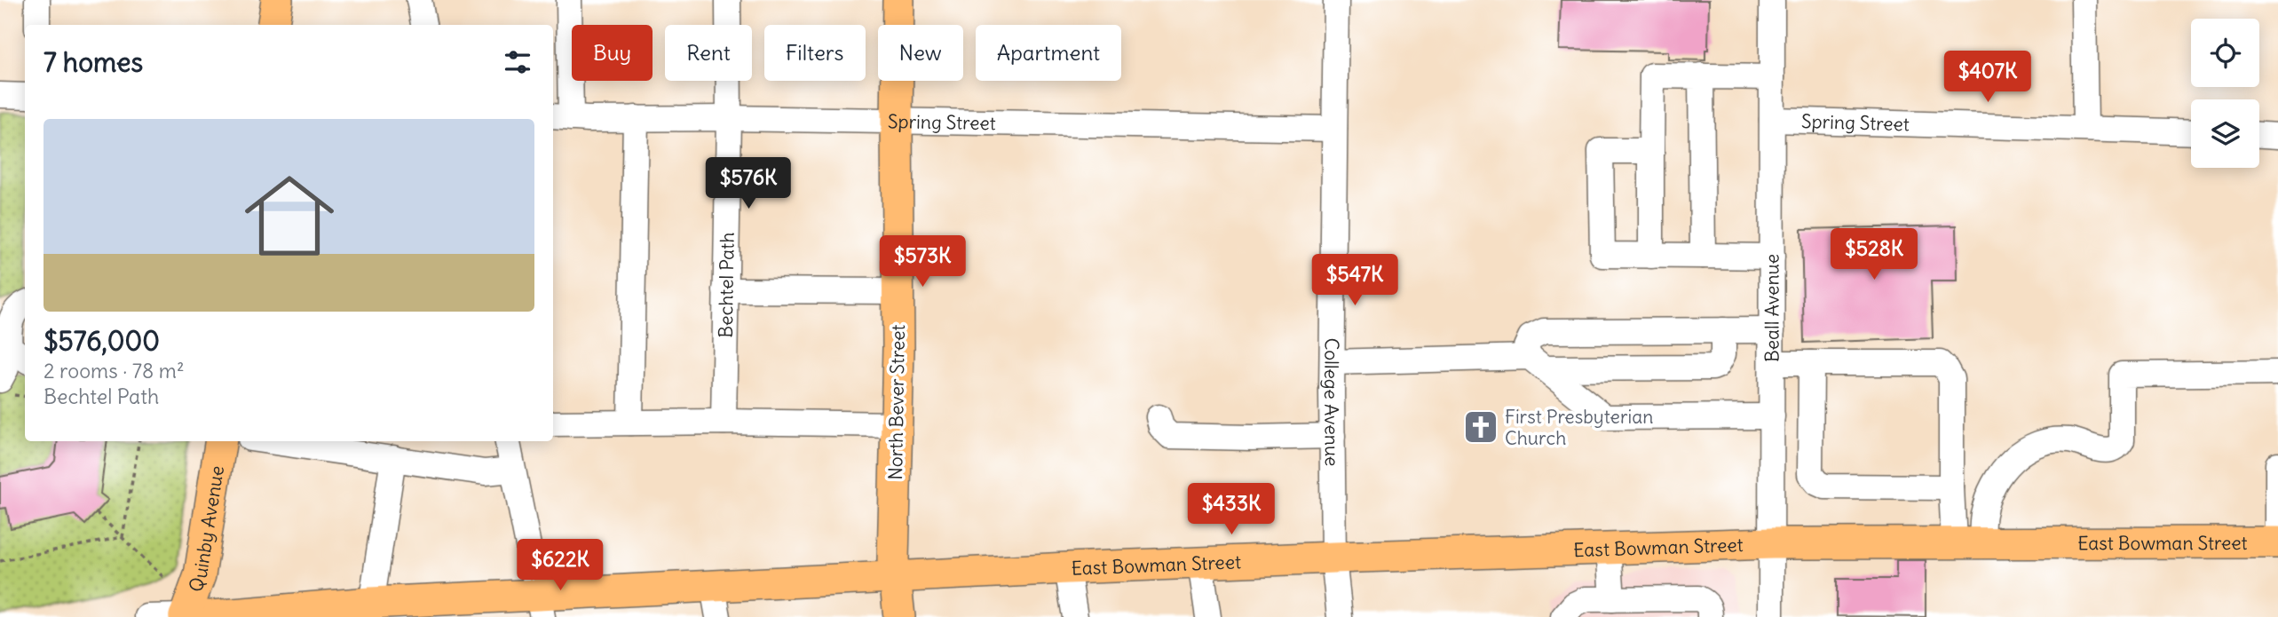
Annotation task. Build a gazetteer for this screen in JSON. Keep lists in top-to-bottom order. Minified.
{"streets":{"main road":["North Bever Street","Quinby Avenue","East Bowman Street"],"street":["Spring Street","Bechtel Path","Beall Avenue","College Avenue"]},"crossings":[["Spring Street","Bechtel Path"],["Spring Street","Beall Avenue"],["Spring Street","North Bever Street"],["Spring Street","College Avenue"],["Beall Avenue","East Bowman Street"],["North Bever Street","East Bowman Street"],["College Avenue","East Bowman Street"],["Quinby Avenue","East Bowman Street"]],"places":{"church":["First Presbyterian Church"]},"page":{"chip":["Buy","Rent","Filters","New","Apartment"],"heading":"7 homes","price":["$407K","$576K","$528K","$573K","$547K","$433K","$622K"],"list":[{"name":"$576,000","note":"2 rooms · 78 m² · Bechtel Path"}]}}
